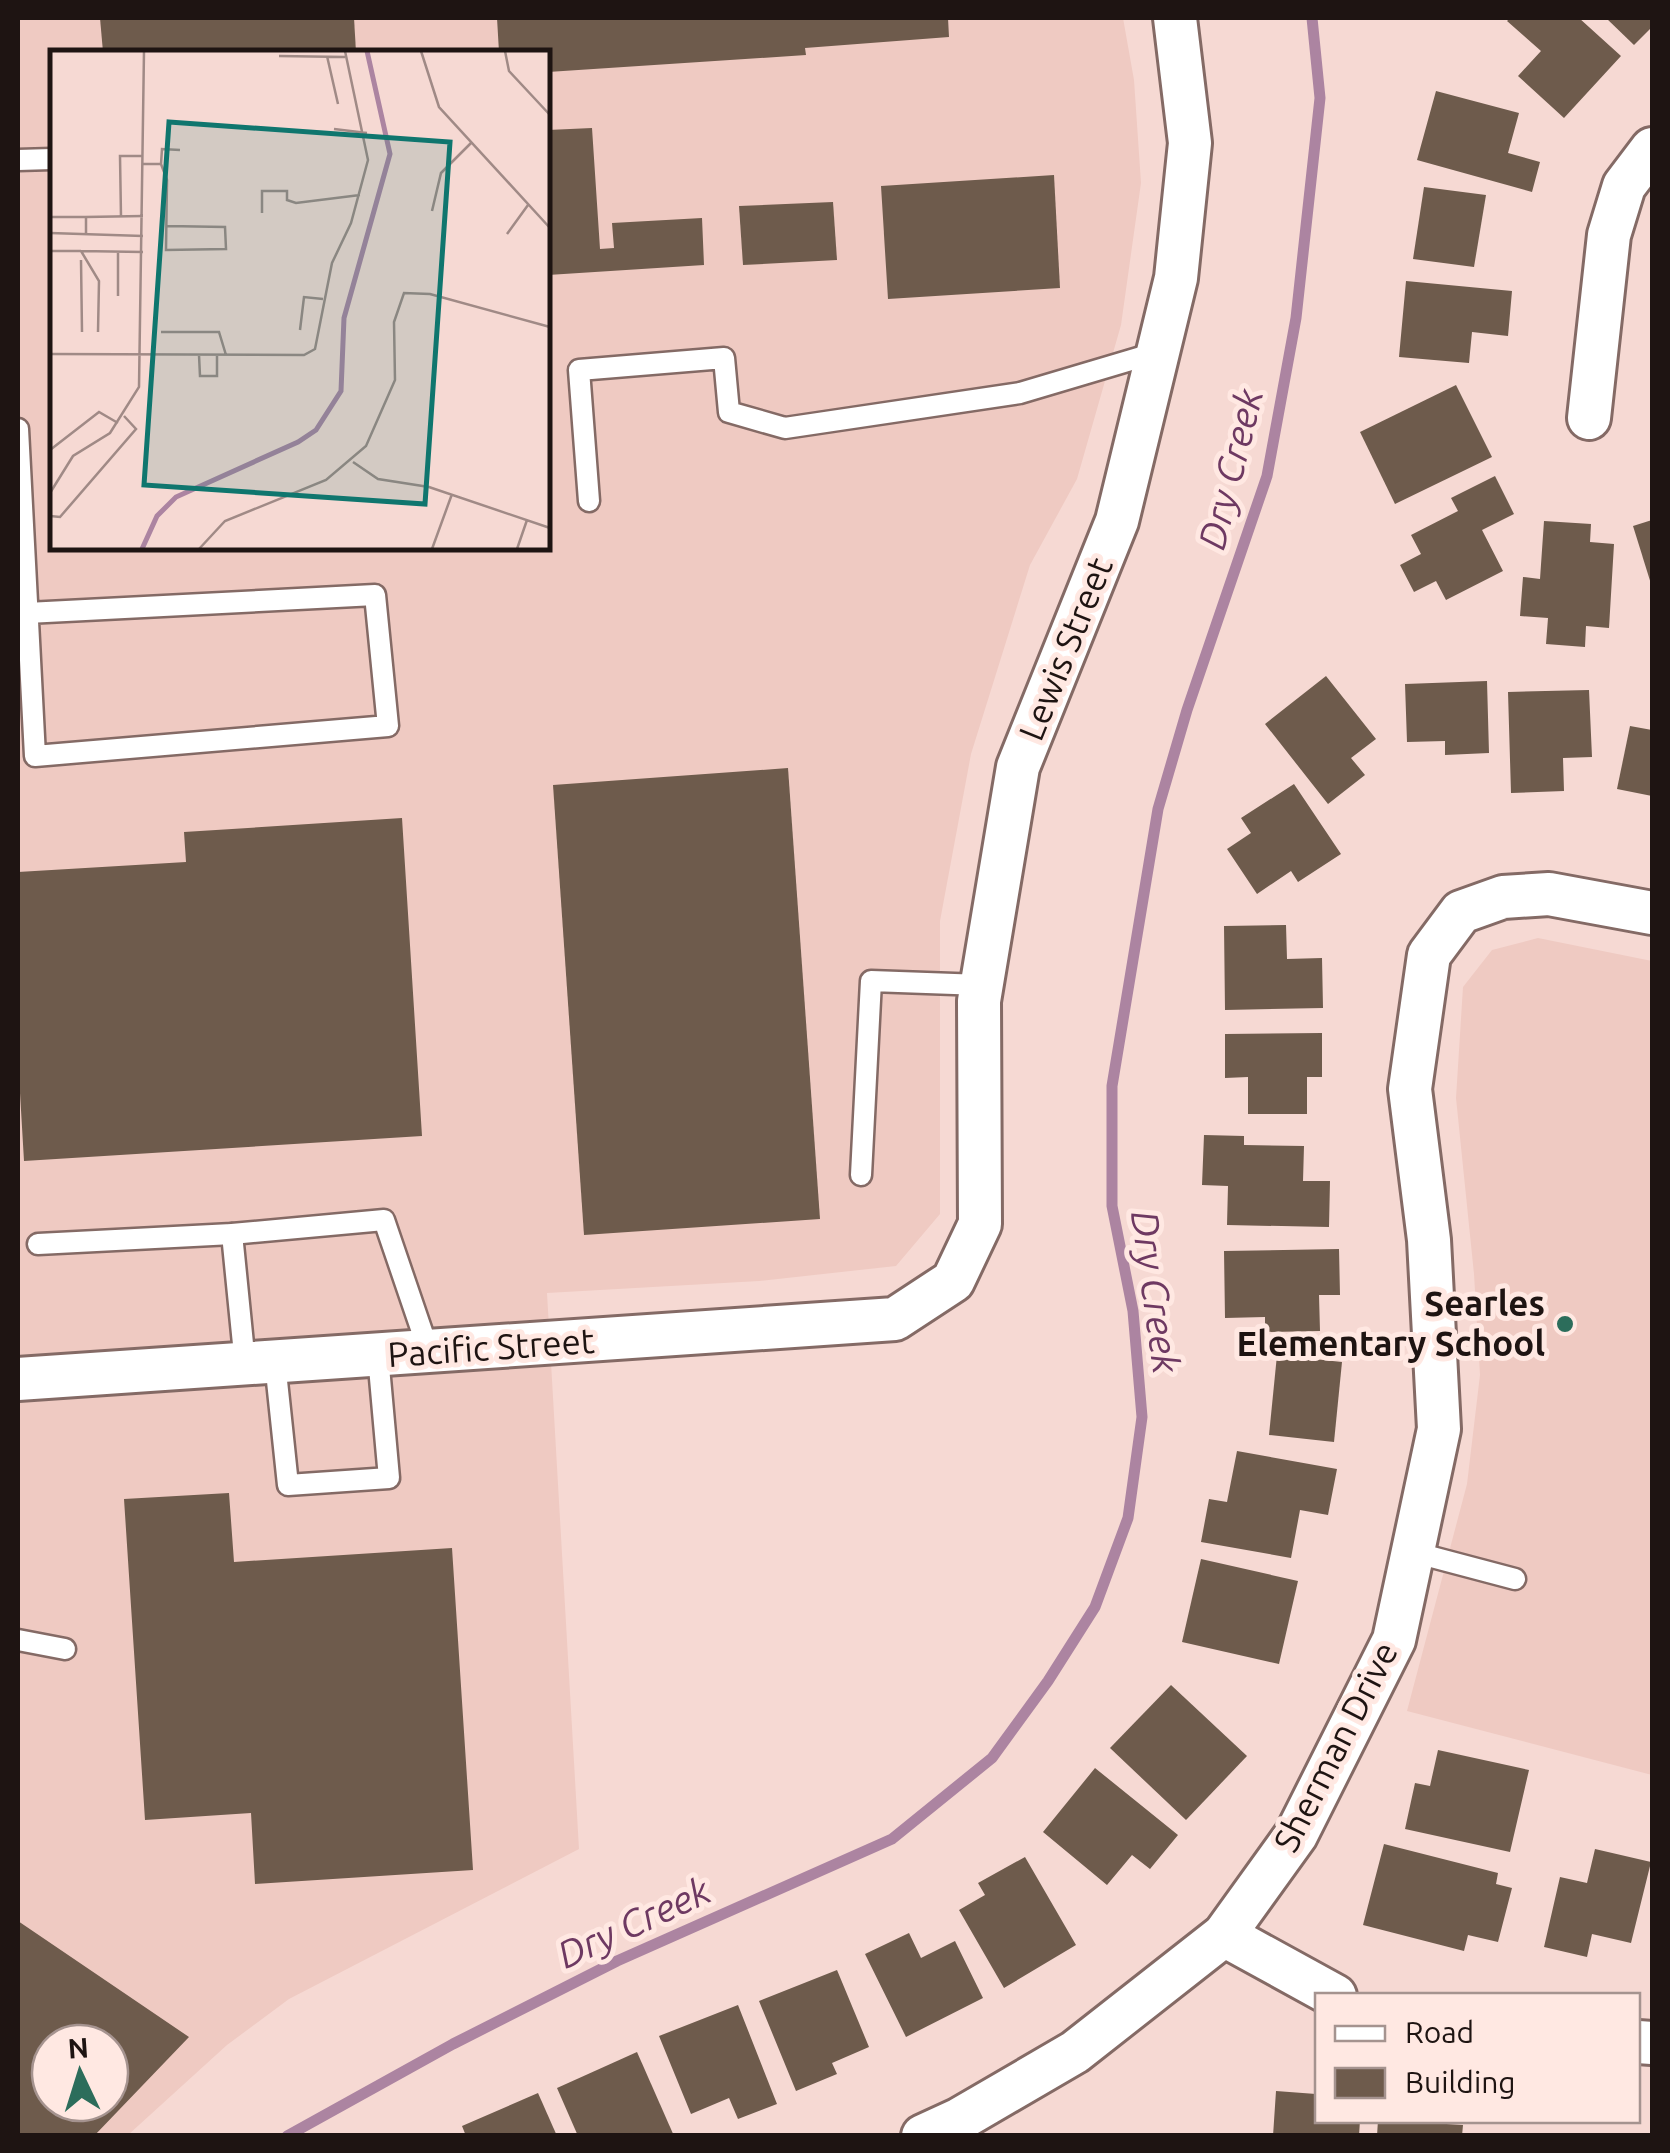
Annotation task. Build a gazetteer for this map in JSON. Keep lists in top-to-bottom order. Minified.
{"streets":{"street":["Lewis Street","Pacific Street","Sherman Drive"]},"crossings":[["Lewis Street","Pacific Street"]],"water":["Dry Creek"],"places":["Searles Elementary School"],"legend":["Road","Building"],"north":"top"}
